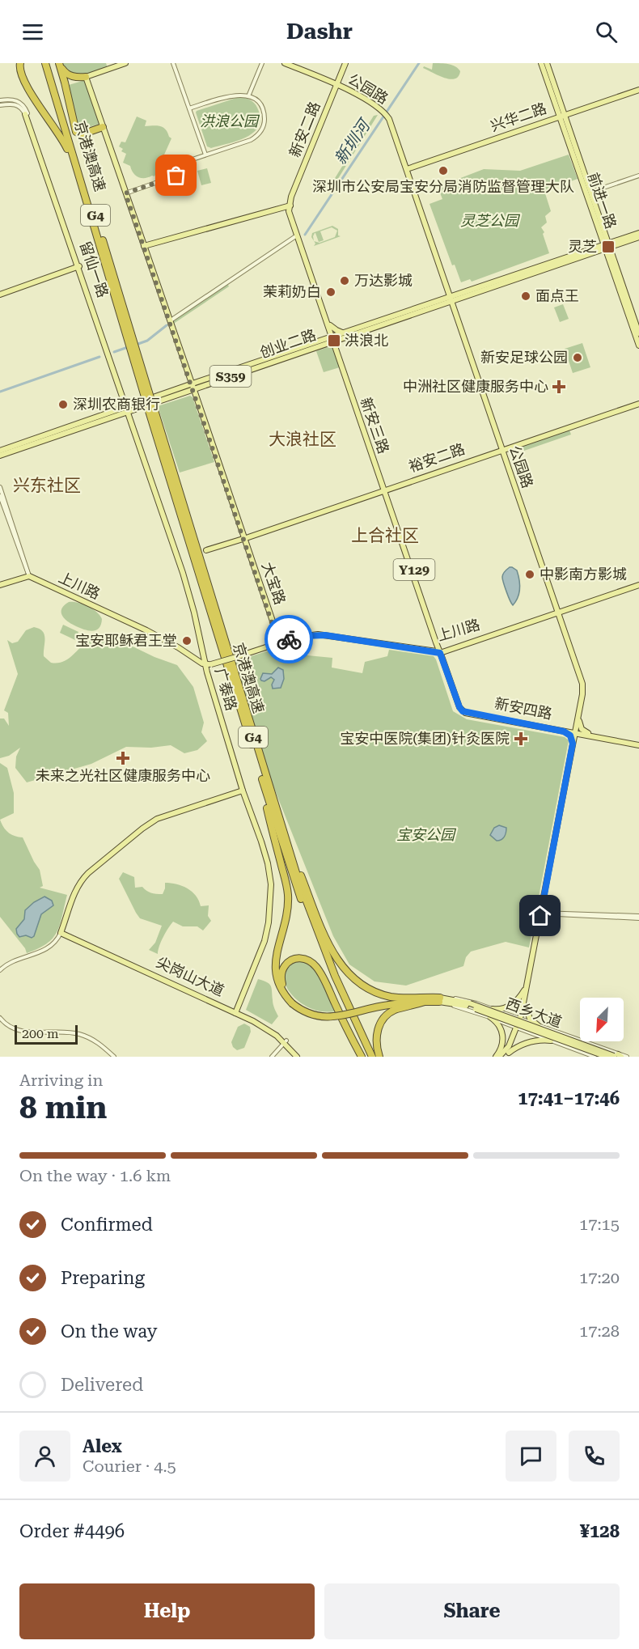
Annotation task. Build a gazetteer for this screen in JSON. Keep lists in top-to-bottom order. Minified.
{"streets":{"highway":["京港澳高速","G4"],"main road":["公园路","兴华二路","新安二路","前进一路","留仙一路","创业二路","S359","新安三路","裕安二路","Y129","大宝路","上川路","广泰路","新安四路","尖岗山大道","西乡大道"]},"crossings":[["公园路","兴华二路"],["公园路","新安二路"],["公园路","创业二路"],["公园路","裕安二路"],["公园路","上川路"],["公园路","新安四路"],["兴华二路","前进一路"],["新安二路","新安三路"],["前进一路","创业二路"],["留仙一路","创业二路"],["留仙一路","上川路"],["留仙一路","广泰路"],["创业二路","新安三路"],["创业二路","大宝路"],["新安三路","裕安二路"],["新安三路","上川路"],["新安三路","新安四路"],["裕安二路","大宝路"],["大宝路","上川路"],["上川路","广泰路"],["上川路","新安四路"],["广泰路","尖岗山大道"]],"districts":["大浪社区","兴东社区","上合社区"],"water":["新圳河"],"parks":["洪浪公园","灵芝公园","宝安公园"],"places":{"other":["深圳市公安局宝安分局消防监督管理大队","万达影城","茉莉奶白","面点王","新安足球公园","深圳农商银行","中影南方影城","宝安耶稣君王堂"],"transit":["灵芝","洪浪北"],"health":["中洲社区健康服务中心","宝安中医院(集团)针灸医院","未来之光社区健康服务中心"]},"scale_bar":"200 m","north":"bottom left","page":{"header":"Dashr","scale":"200 m","heading":["8 min","Arriving in","17:41–17:46"],"panel":["Alex","Courier · 4.5","Order #4496","¥128"],"bar":"On the way · 1.6 km","list":[["Confirmed","17:15"],["Preparing","17:20"],["On the way","17:28"],"Delivered"],"buttons":["Help","Share"]}}
